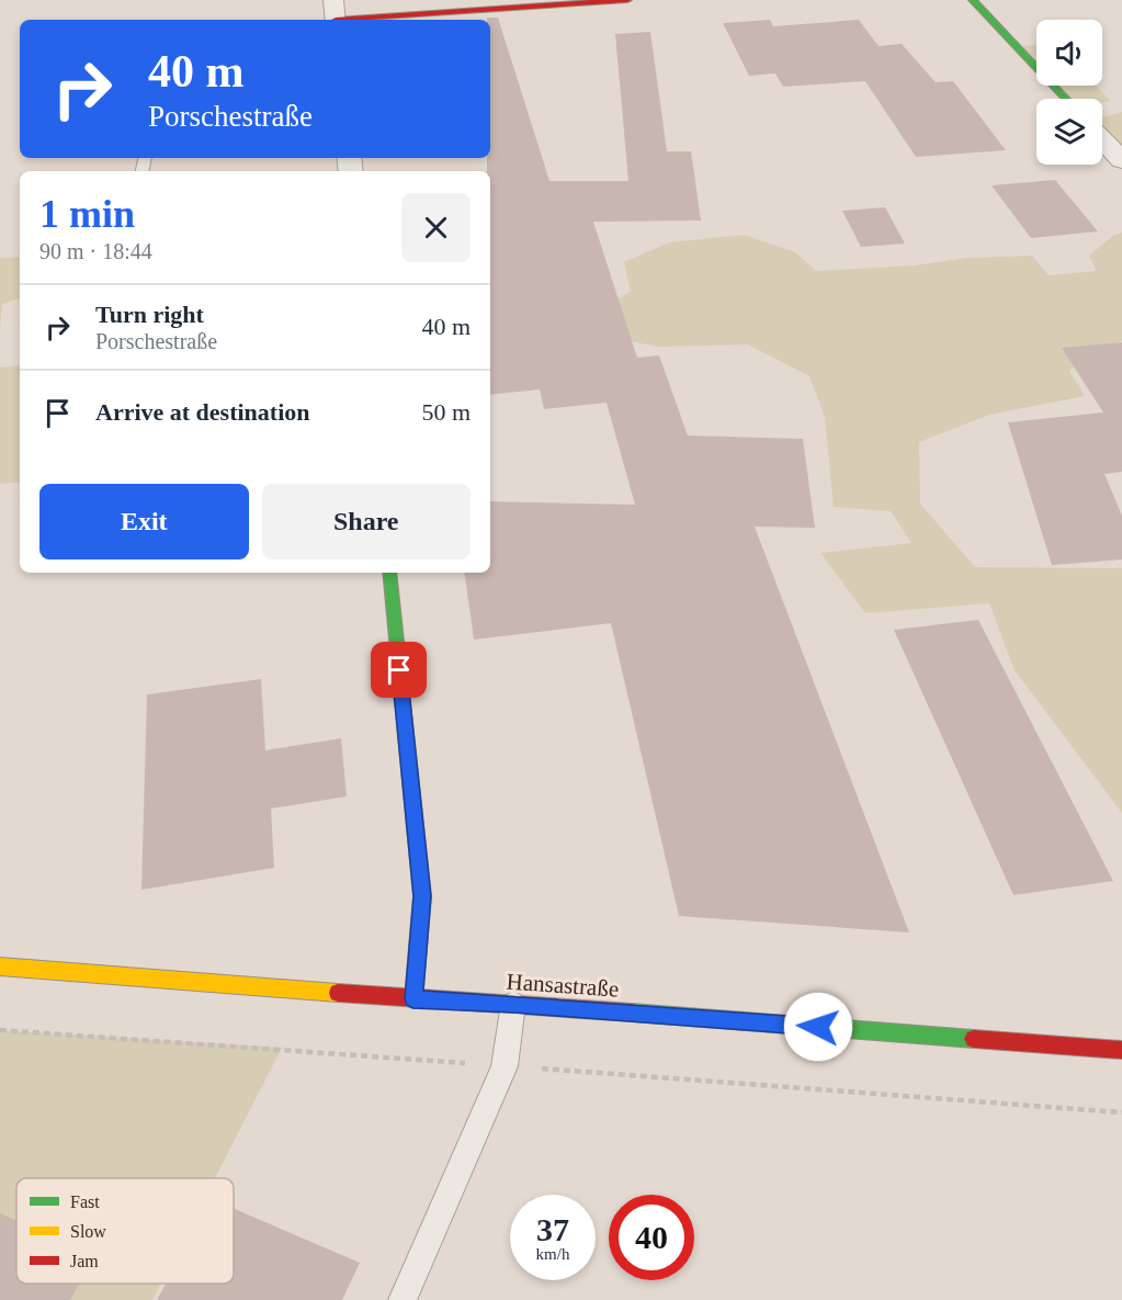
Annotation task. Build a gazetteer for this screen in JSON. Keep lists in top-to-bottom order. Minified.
{"streets":{"street":["Hansastraße"]},"legend":["Fast","Slow","Jam"],"page":{"turn":["40 m","Porschestraße"],"heading":["1 min","90 m · 18:44"],"list":[{"name":"Turn right","note":"Porschestraße","value":"40 m"},{"name":"Arrive at destination","value":"50 m"}],"buttons":["Exit","Share"],"speed":"37 km/h","limit":"40"}}
